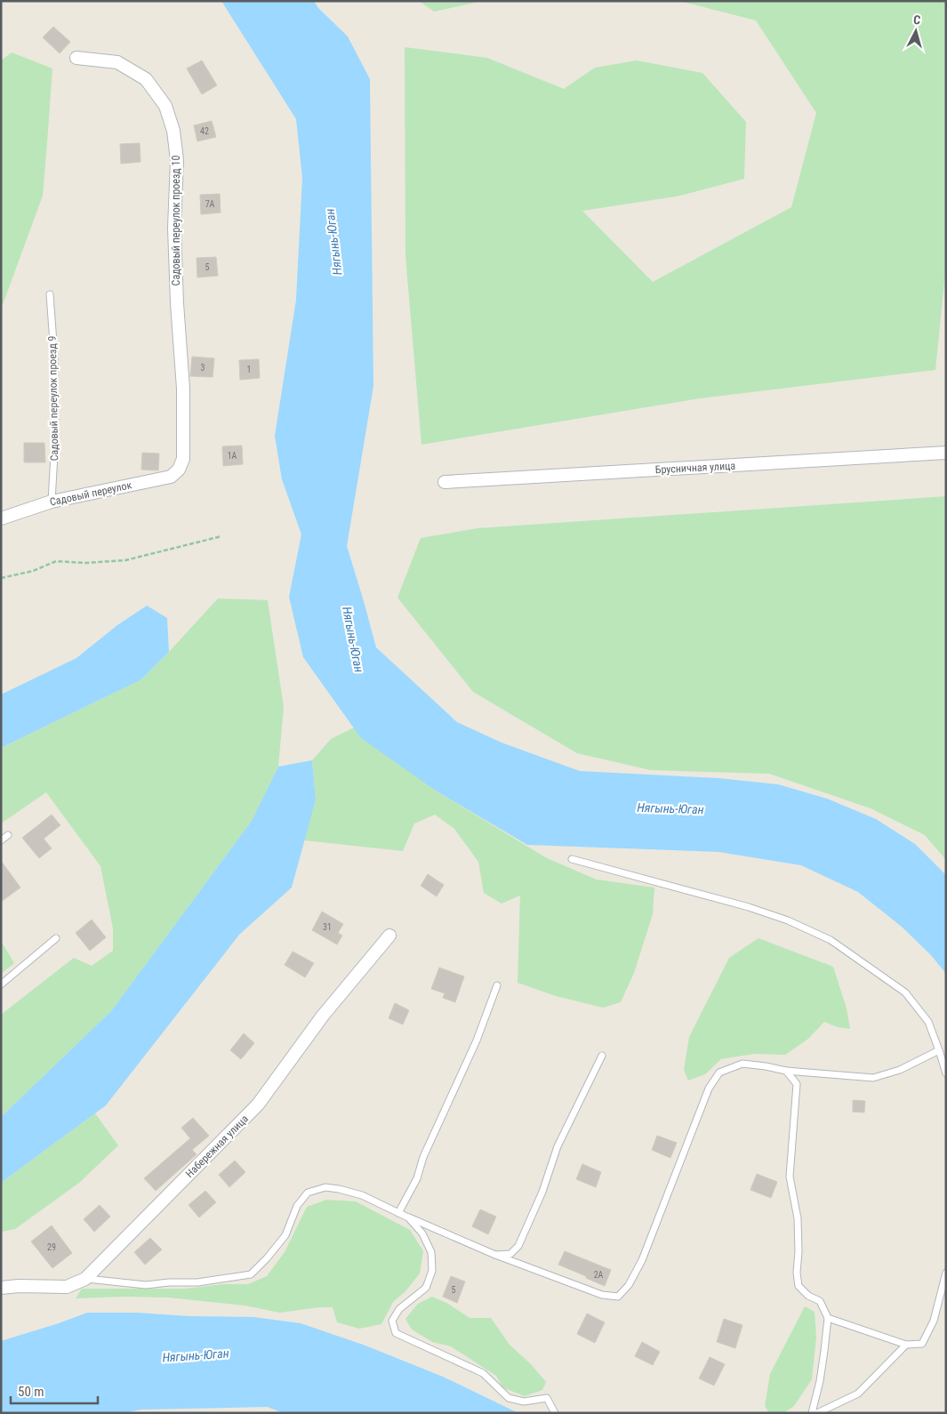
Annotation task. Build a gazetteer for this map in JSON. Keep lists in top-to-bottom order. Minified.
{"streets":{"street":["Садовый переулок проезд 10","Брусничная улица","Садовый переулок","Набережная улица"],"lane":["Садовый переулок проезд 9"]},"crossings":[["Садовый переулок проезд 10","Садовый переулок"],["Садовый переулок проезд 9","Садовый переулок"]],"water":["Нягынь-Юган"],"house_numbers":["42","7А","5","3","1","1А","31","29","2А","5"],"scale_bar":"50 m","north":"top"}
